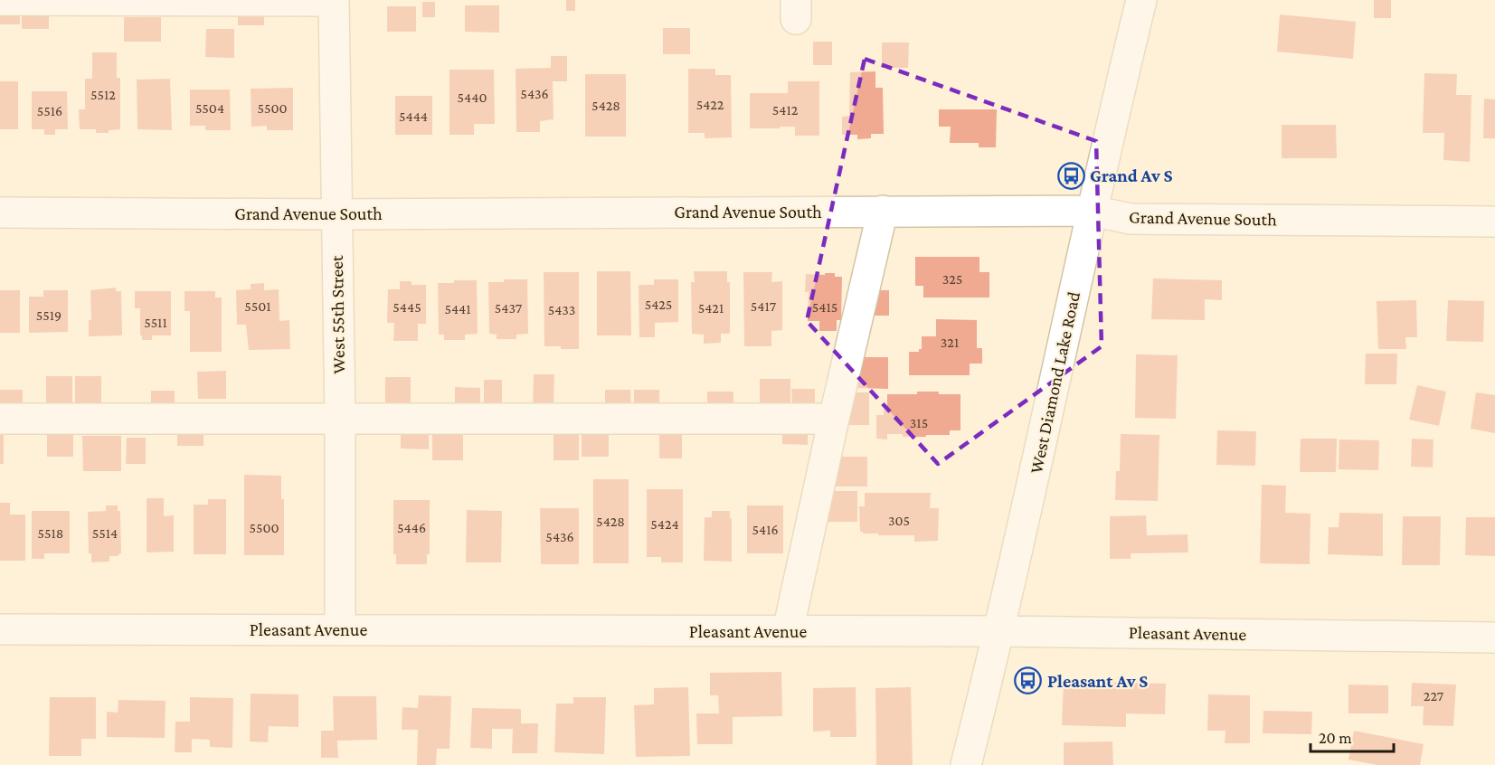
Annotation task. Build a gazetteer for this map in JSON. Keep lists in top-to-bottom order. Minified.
{"streets":{"street":["Grand Avenue South","West 55th Street","West Diamond Lake Road","Pleasant Avenue"]},"crossings":[["Grand Avenue South","West 55th Street"],["Grand Avenue South","West Diamond Lake Road"],["West 55th Street","Pleasant Avenue"],["West Diamond Lake Road","Pleasant Avenue"]],"places":{"bus stop":["Grand Av S","Pleasant Av S"]},"house_numbers":["5436","5512","5440","5422","5428","5504","5500","5412","5516","5444","325","5425","5501","5417","5445","5415","5437","5421","5441","5433","5519","5511","321","315","305","5428","5424","5500","5446","5416","5518","5514","5436","227"],"scale_bar":"20 m"}
